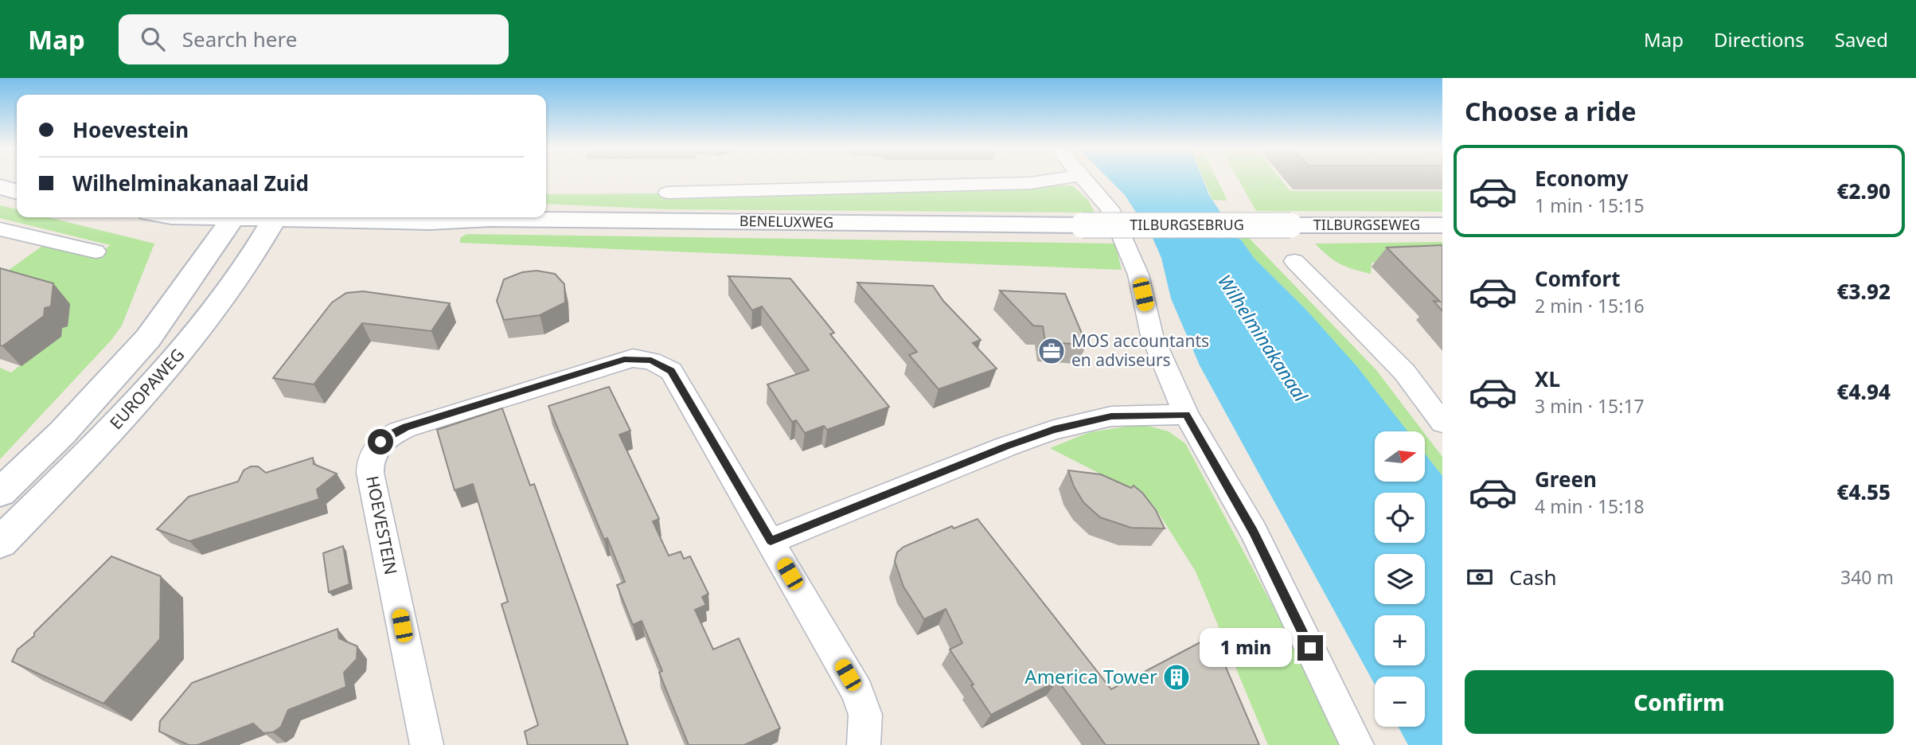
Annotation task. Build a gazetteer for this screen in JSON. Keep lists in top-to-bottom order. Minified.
{"streets":{"main road":["BENELUXWEG","TILBURGSEBRUG","TILBURGSEWEG","EUROPAWEG"],"street":["HOEVESTEIN"]},"crossings":[["BENELUXWEG","TILBURGSEBRUG"],["TILBURGSEBRUG","TILBURGSEWEG"]],"water":["Wilhelminakanaal"],"places":{"office":["MOS accountants en adviseurs"],"building":["America Tower"]},"north":"right","page":{"header":"Map","search":"Search here","nav":["Map","Directions","Saved"],"heading":"Choose a ride","banner":["Hoevestein","Wilhelminakanaal Zuid"],"list":[{"name":"Economy","note":"1 min · 15:15","value":"€2.90"},{"name":"Comfort","note":"2 min · 15:16","value":"€3.92"},{"name":"XL","note":"3 min · 15:17","value":"€4.94"},{"name":"Green","note":"4 min · 15:18","value":"€4.55"}],"map_buttons":["+","−"],"pay":["Cash","340 m"],"bubble":"1 min","buttons":"Confirm"}}
